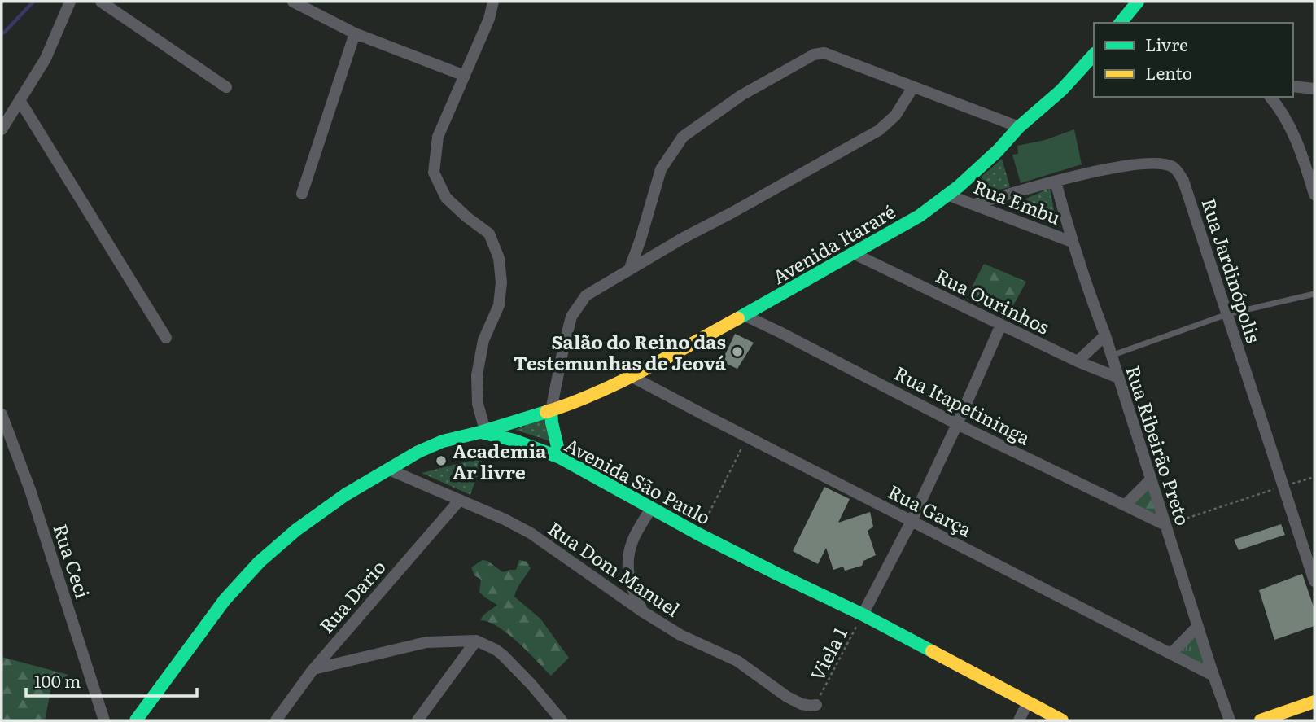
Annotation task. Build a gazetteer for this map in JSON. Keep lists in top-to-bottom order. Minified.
{"streets":{"main road":["Avenida Itararé","Avenida São Paulo"],"street":["Rua Embu","Rua Jardinópolis","Rua Ourinhos","Rua Itapetininga","Rua Ribeirão Preto","Rua Garça","Rua Ceci","Rua Dom Manuel","Rua Dario"],"path":["Viela 1"]},"crossings":[["Rua Embu","Avenida Itararé"],["Rua Embu","Rua Jardinópolis"],["Rua Embu","Rua Ribeirão Preto"],["Avenida Itararé","Rua Ourinhos"],["Avenida Itararé","Rua Itapetininga"],["Avenida Itararé","Avenida São Paulo"],["Avenida Itararé","Rua Garça"],["Rua Jardinópolis","Rua Ribeirão Preto"],["Rua Ourinhos","Rua Ribeirão Preto"],["Rua Itapetininga","Rua Ribeirão Preto"],["Rua Ribeirão Preto","Rua Garça"],["Avenida São Paulo","Rua Dom Manuel"],["Avenida São Paulo","Viela 1"],["Rua Dom Manuel","Rua Dario"],["Rua Dom Manuel","Viela 1"]],"places":["Salão do Reino das Testemunhas de Jeová","Academia Ar livre"],"legend":["Livre","Lento"],"scale_bar":"100 m"}
